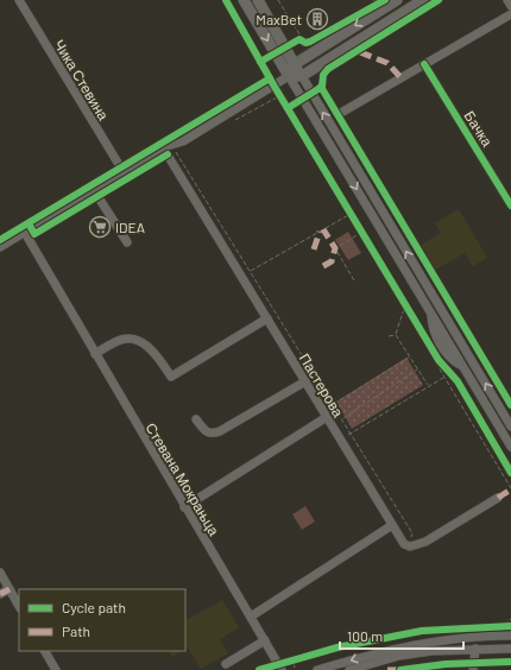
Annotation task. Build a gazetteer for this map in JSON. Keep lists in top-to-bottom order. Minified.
{"streets":{"street":["Чика Стевина","Бачка","Пастерова","Стевана Мокрањца"]},"places":{"building":["MaxBet"],"supermarket":["IDEA"]},"legend":["Cycle path","Path"],"scale_bar":"100 m"}
